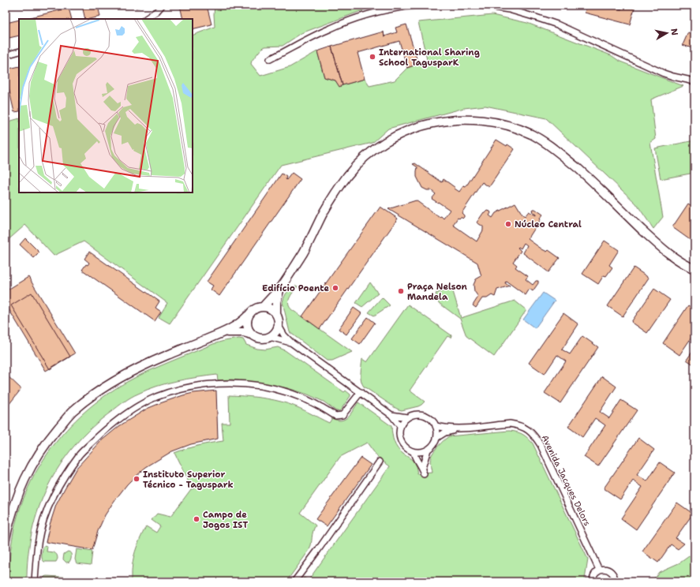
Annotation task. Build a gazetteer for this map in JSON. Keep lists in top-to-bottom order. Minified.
{"streets":{"street":["Avenida Jacques Delors"]},"places":["International Sharing School TagusparK","Núcleo Central","Edifício Poente","Praça Nelson Mandela","Instituto Superior Técnico - Taguspark","Campo de Jogos IST"],"north":"right"}
